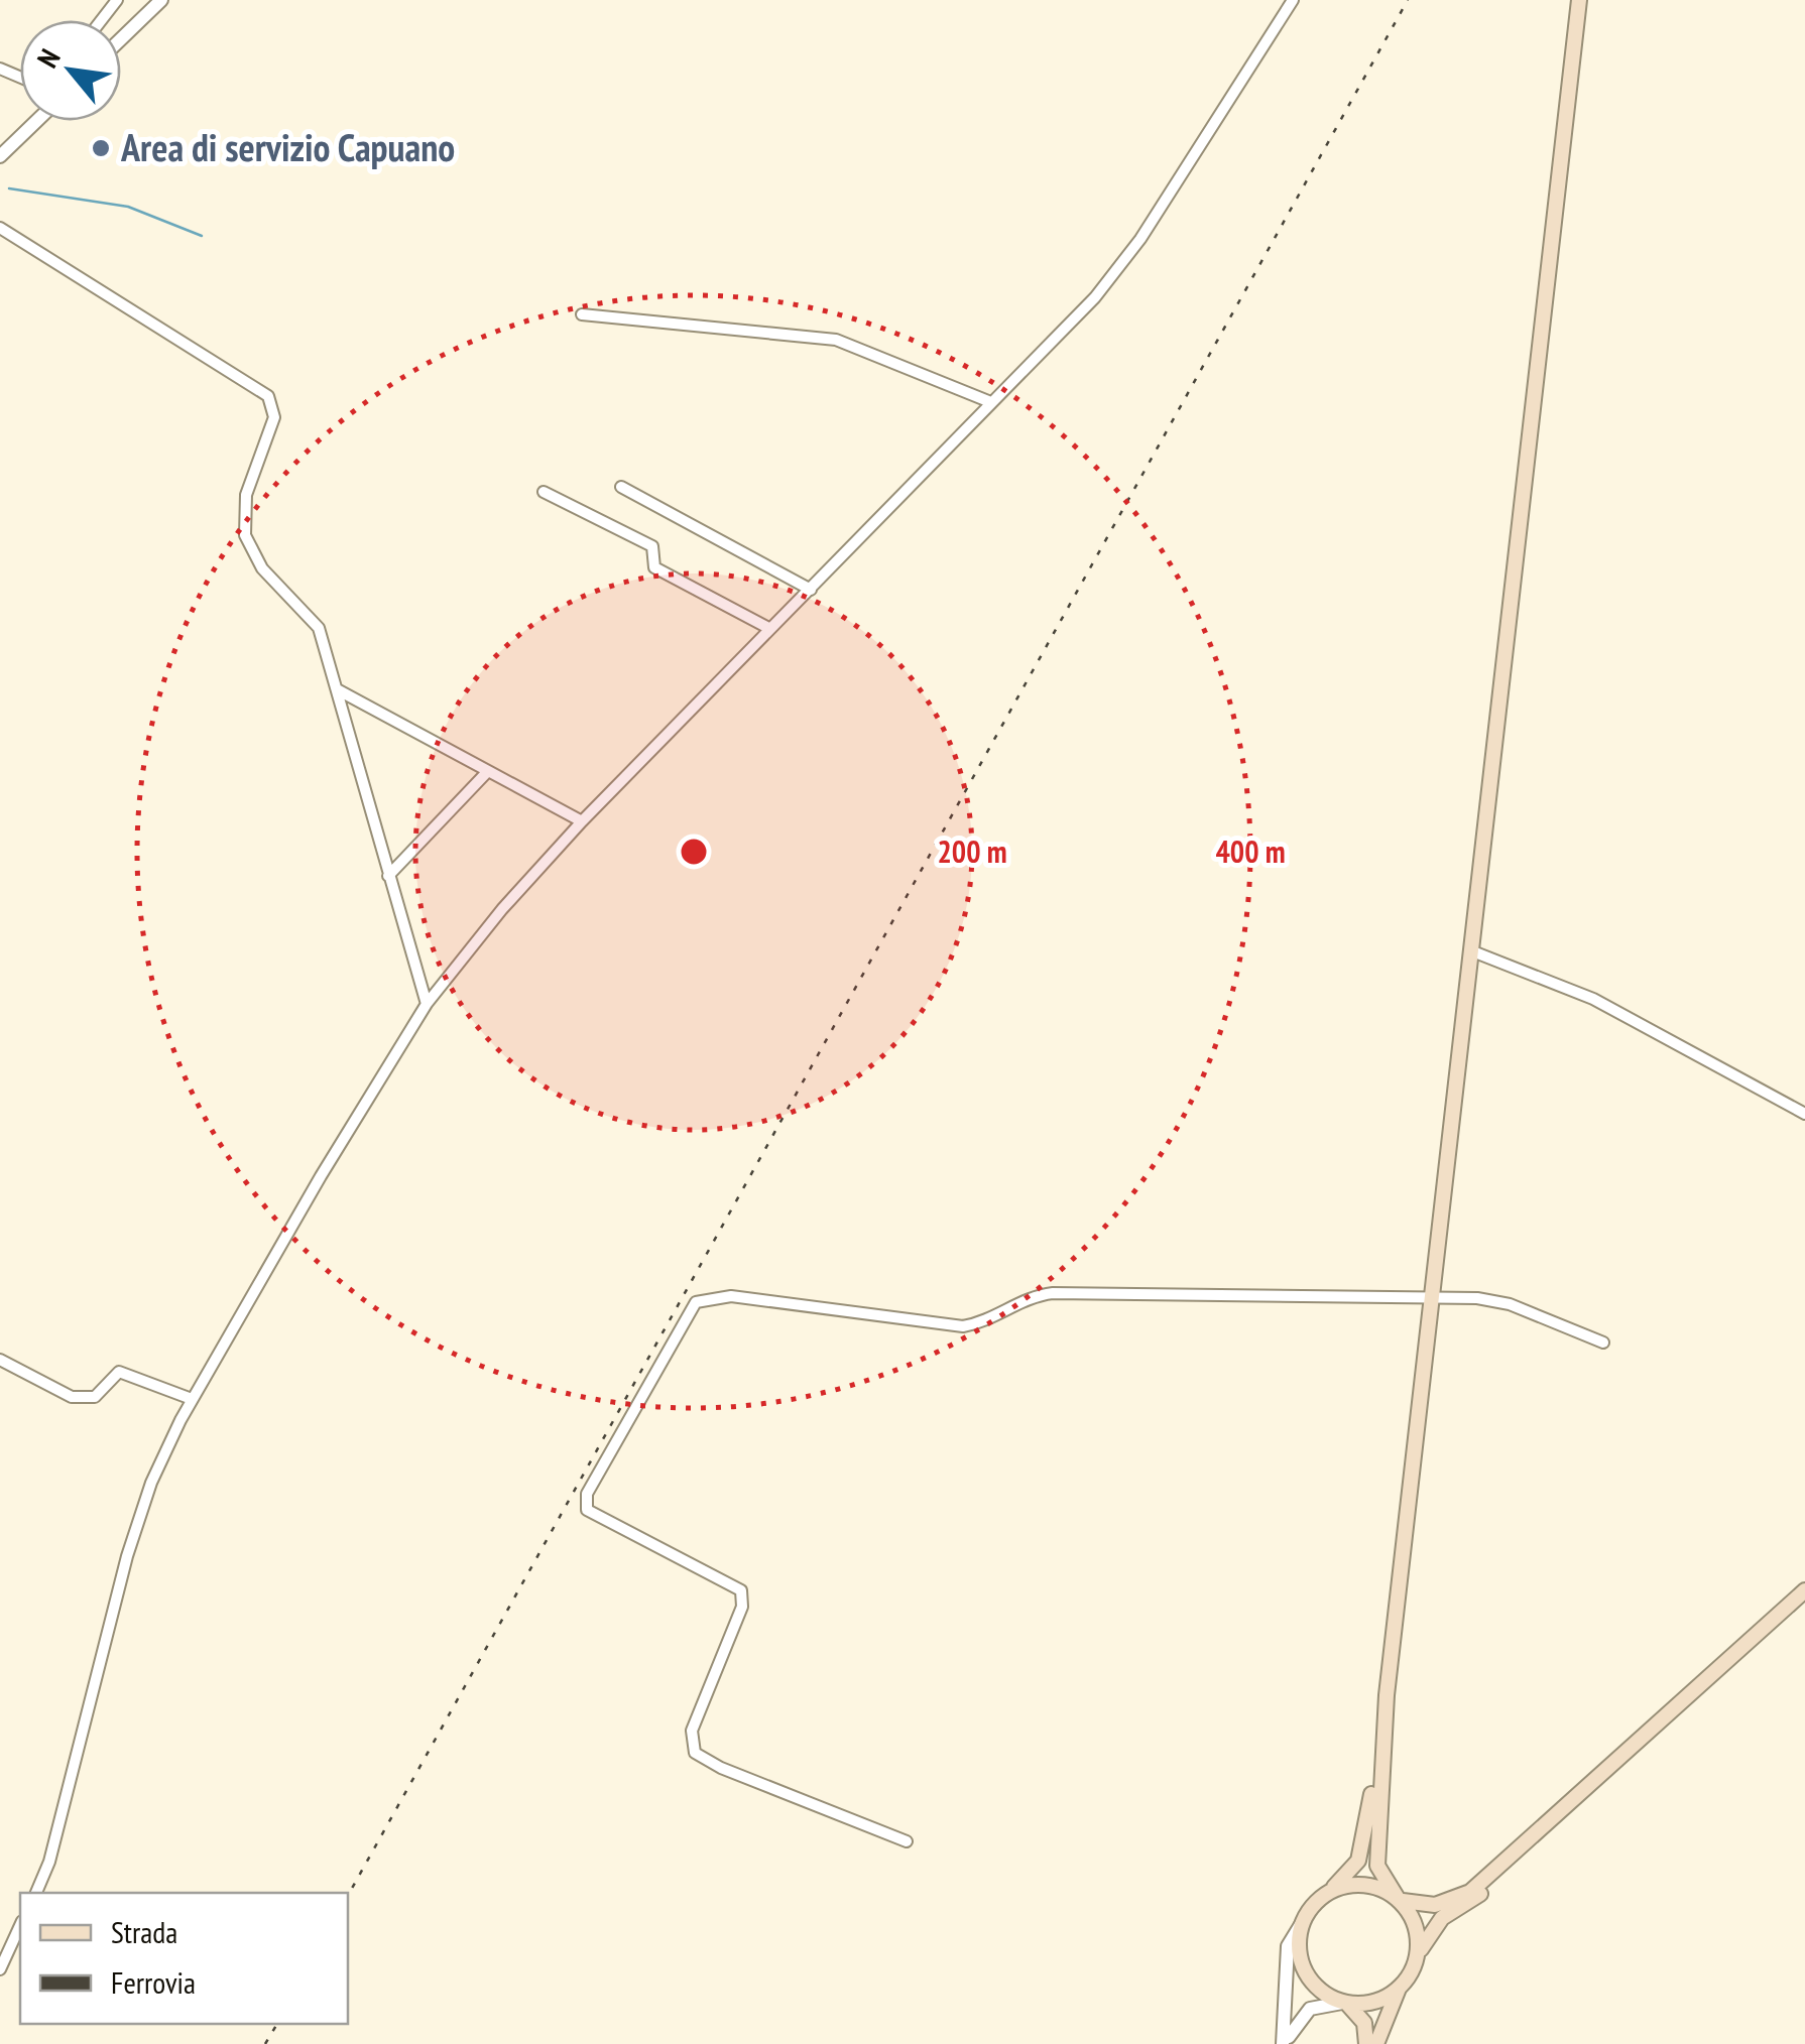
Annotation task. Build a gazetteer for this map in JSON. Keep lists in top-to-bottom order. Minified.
{"places":["Area di servizio Capuano"],"legend":["Strada","Ferrovia"],"north":"top left","rings":["200 m","400 m"]}
